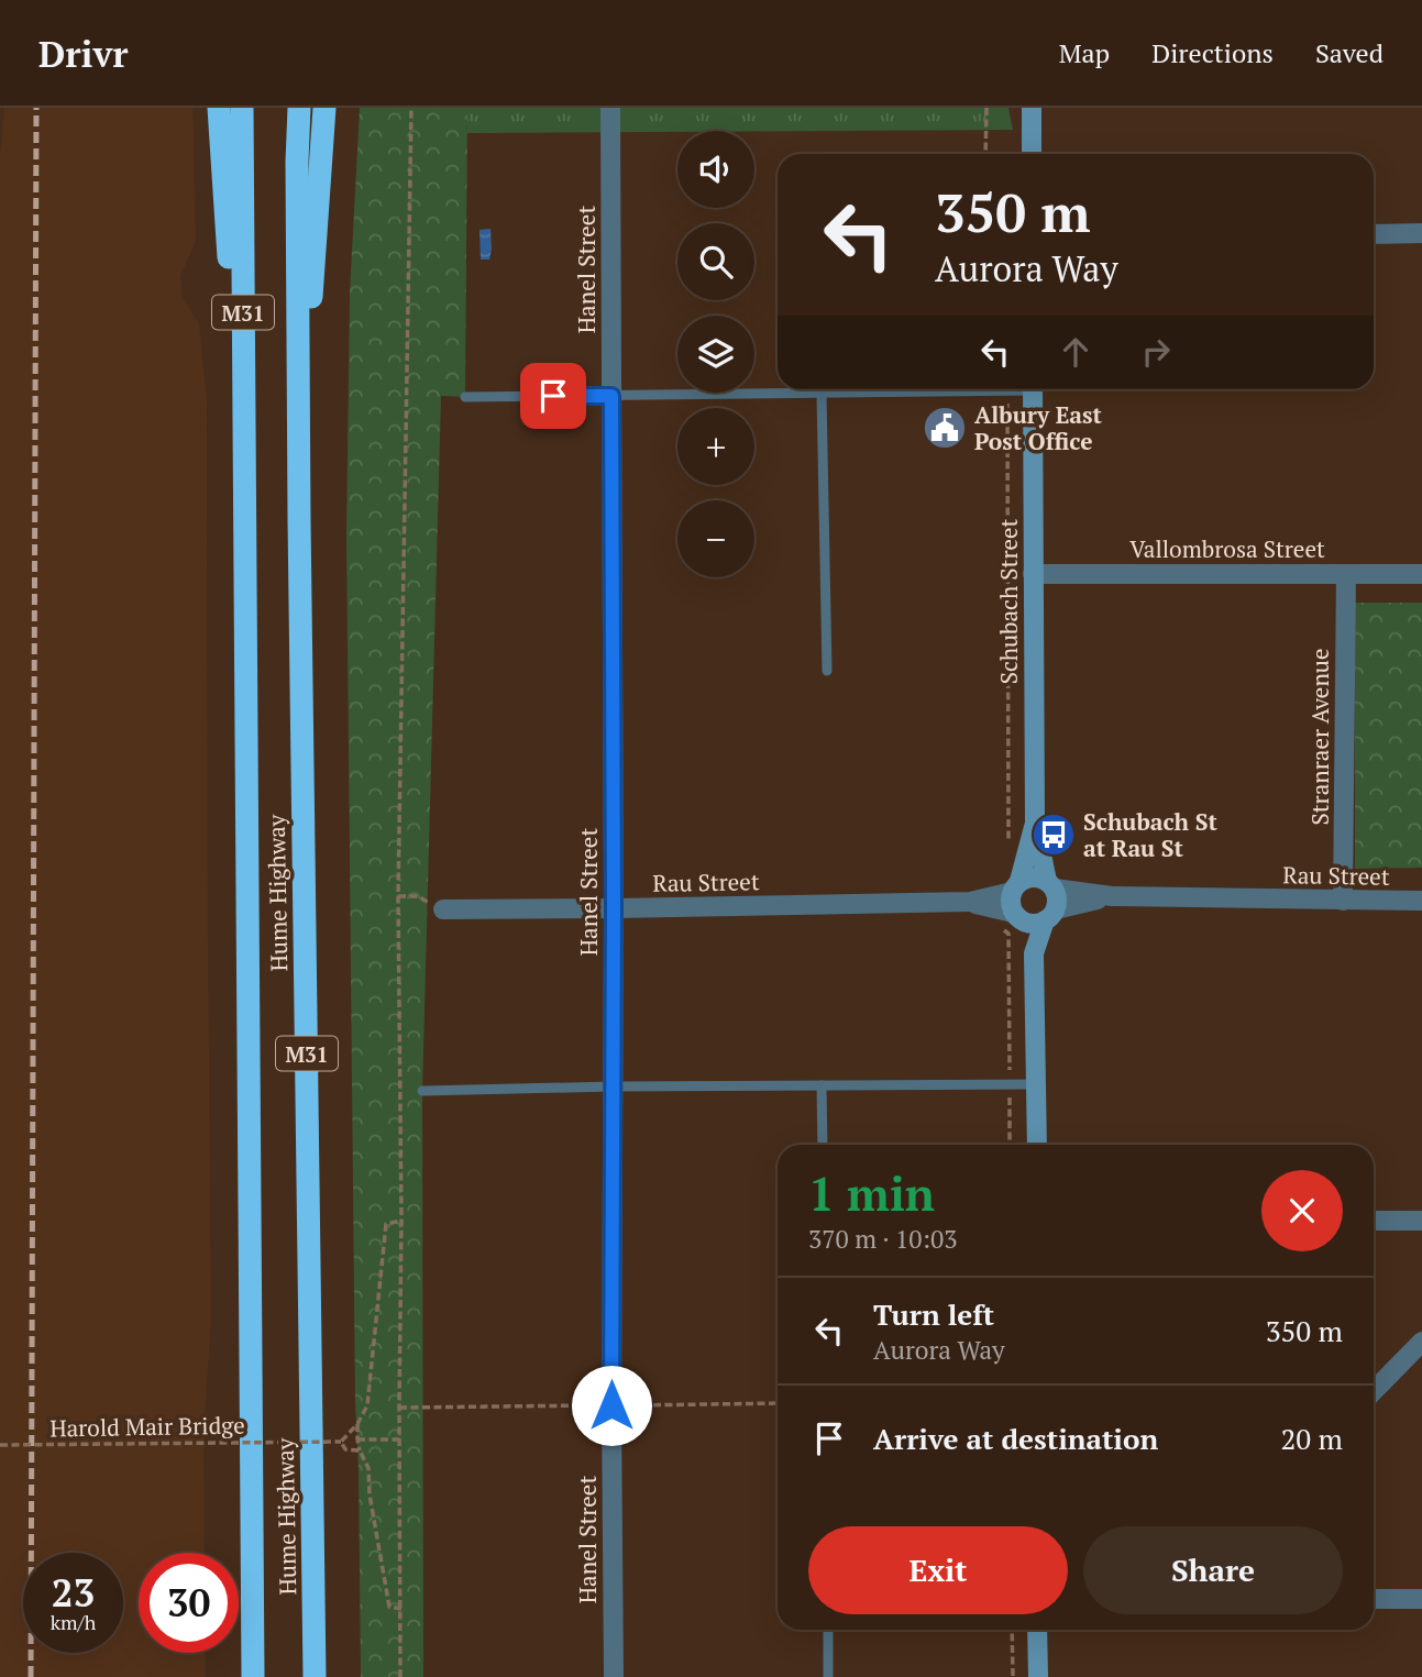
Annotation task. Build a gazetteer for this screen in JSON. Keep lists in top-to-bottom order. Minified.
{"streets":{"highway":["M31","Hume Highway"],"street":["Hanel Street","Vallombrosa Street","Schubach Street","Stranraer Avenue","Rau Street"],"path":["Harold Mair Bridge"]},"crossings":[["Hanel Street","Rau Street"],["Vallombrosa Street","Schubach Street"],["Vallombrosa Street","Stranraer Avenue"],["Schubach Street","Rau Street"],["Stranraer Avenue","Rau Street"]],"places":{"public building":["Albury East Post Office"],"bus stop":["Schubach St at Rau St"]},"page":{"header":"Drivr","nav":["Map","Directions","Saved"],"map_buttons":["+","−"],"turn":["350 m","Aurora Way"],"heading":["1 min","370 m · 10:03"],"list":[{"name":"Turn left","note":"Aurora Way","value":"350 m"},{"name":"Arrive at destination","value":"20 m"}],"buttons":["Exit","Share"],"speed":"23 km/h","limit":"30"}}
